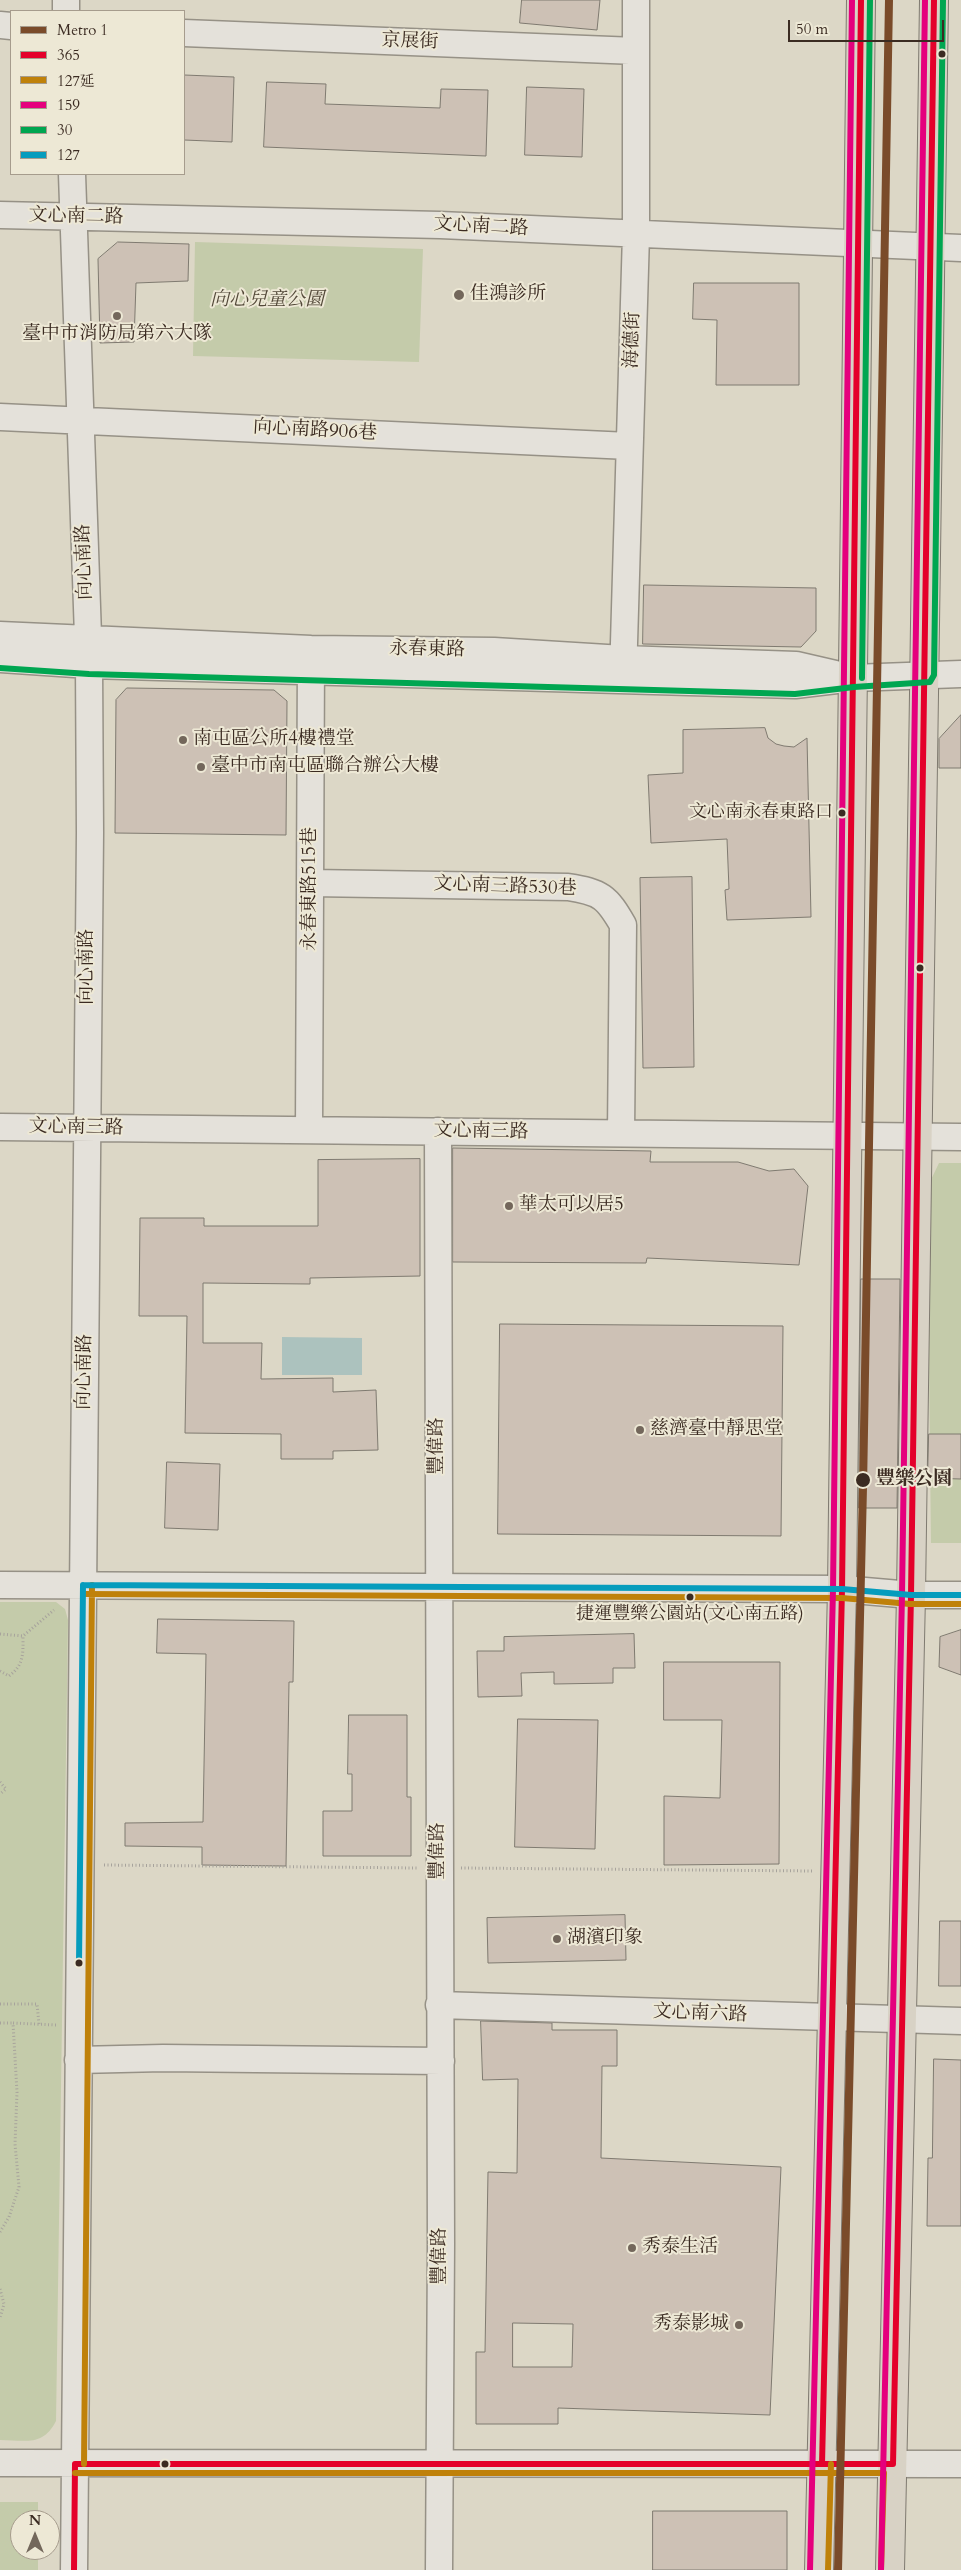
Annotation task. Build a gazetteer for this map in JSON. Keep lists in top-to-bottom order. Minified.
{"streets":{"street":["京展街","文心南二路","海德街","向心南路906巷","向心南路","永春東路","文心南三路530巷","永春東路515巷","文心南三路","豐偉路","文心南六路"]},"crossings":[["京展街","海德街"],["文心南二路","海德街"],["文心南二路","向心南路"],["海德街","向心南路906巷"],["海德街","永春東路"],["向心南路906巷","向心南路"],["向心南路","永春東路"],["向心南路","文心南三路"],["永春東路","永春東路515巷"],["文心南三路530巷","永春東路515巷"],["文心南三路530巷","文心南三路"],["永春東路515巷","文心南三路"],["文心南三路","豐偉路"],["豐偉路","文心南六路"]],"parks":["向心兒童公園"],"places":["佳鴻診所","臺中市消防局第六大隊","南屯區公所4樓禮堂","臺中市南屯區聯合辦公大樓","文心南永春東路口","華太可以居5","慈濟臺中靜思堂","豐樂公園","捷運豐樂公園站(文心南五路)","湖濱印象","秀泰生活","秀泰影城"],"lines":["metro line 1","transit line 365","transit line 159","transit line 30","transit line 127延","transit line 127"],"legend":["Metro 1","365","127延","159","30","127"],"scale_bar":"50 m","north":"top"}
